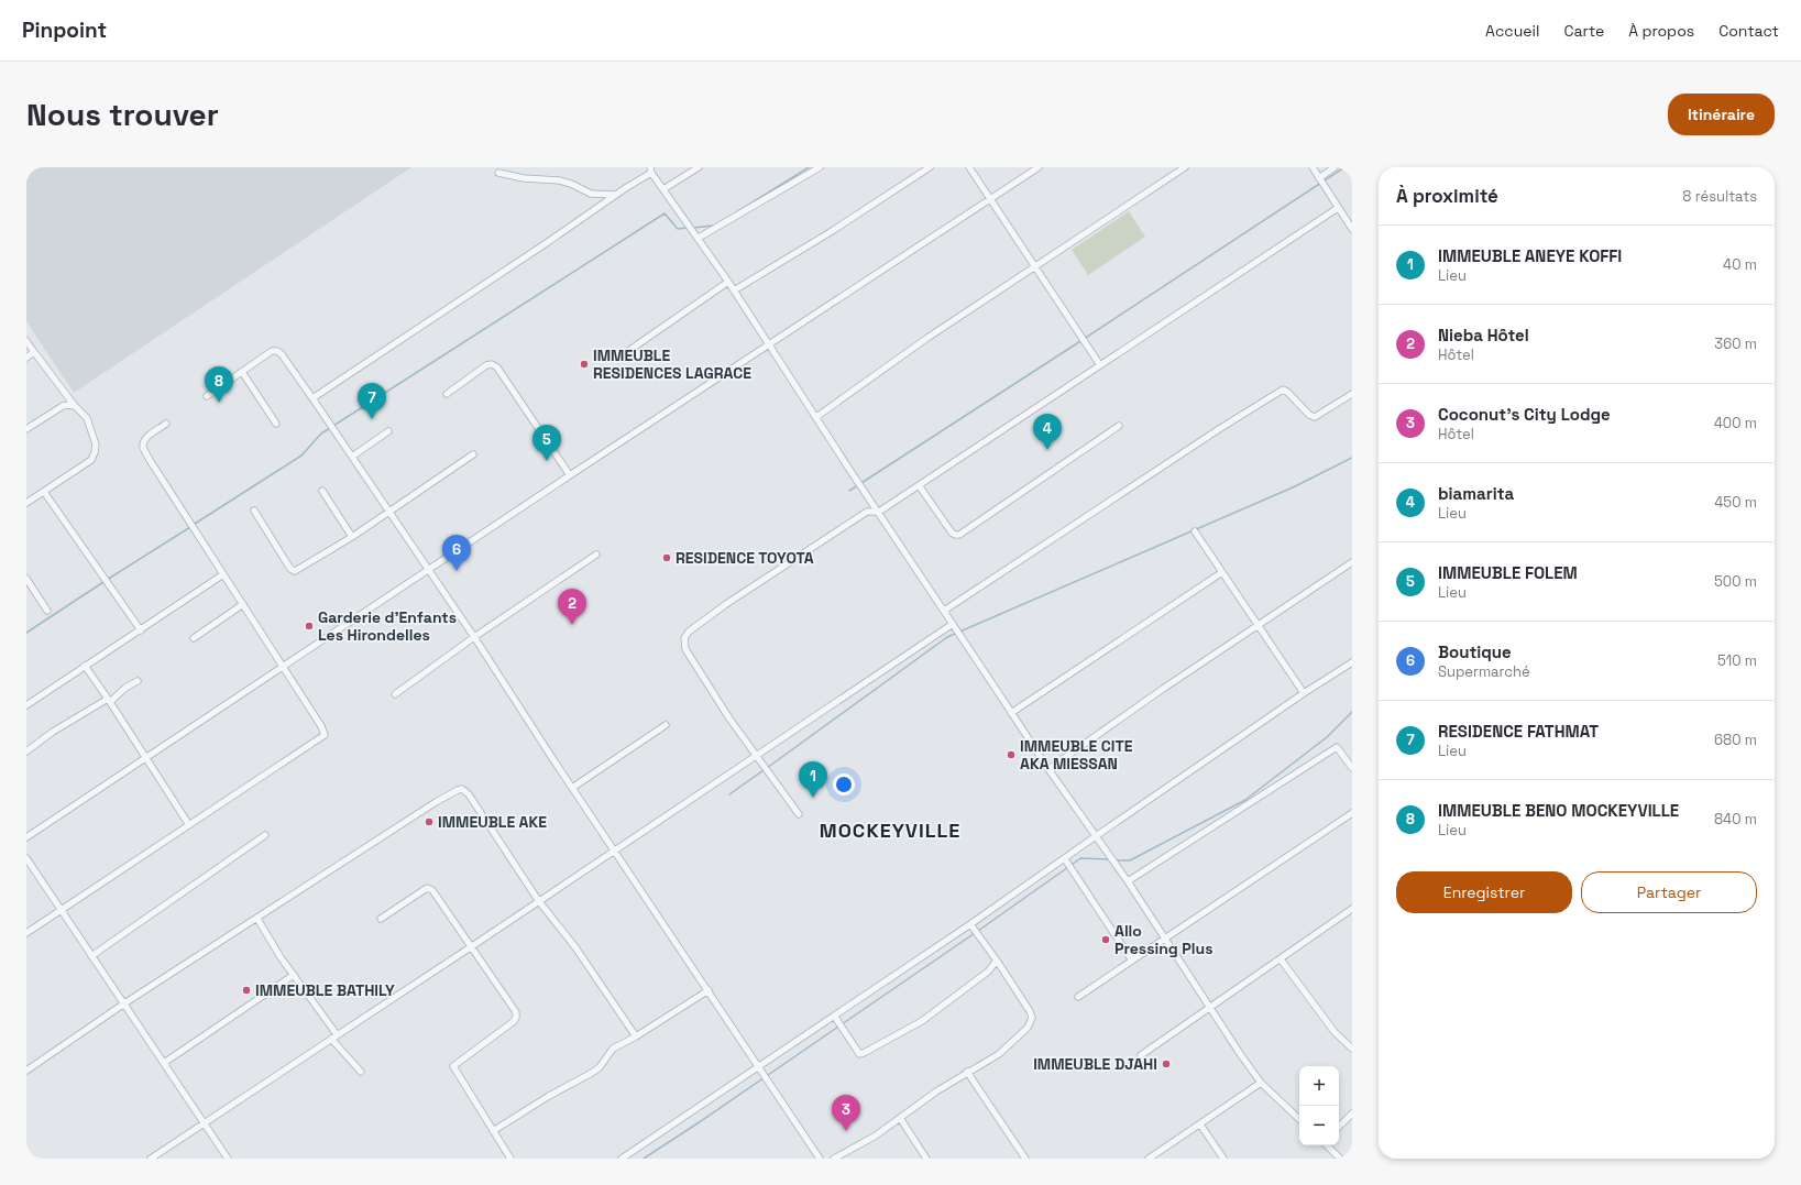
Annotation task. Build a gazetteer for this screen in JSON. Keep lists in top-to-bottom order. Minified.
{"districts":["MOCKEYVILLE"],"places":["IMMEUBLE RESIDENCES LAGRACE","RESIDENCE TOYOTA","Garderie d'Enfants Les Hirondelles","IMMEUBLE CITE AKA MIESSAN","IMMEUBLE AKE","Allo Pressing Plus","IMMEUBLE BATHILY","IMMEUBLE DJAHI"],"page":{"header":"Pinpoint","nav":["Accueil","Carte","À propos","Contact"],"buttons":["Itinéraire",["Enregistrer","Partager"]],"title":"Nous trouver","heading":["À proximité","8 résultats"],"list":[{"mark":"1","name":"IMMEUBLE ANEYE KOFFI","note":"Lieu","value":"40 m"},{"mark":"2","name":"Nieba Hôtel","note":"Hôtel","value":"360 m"},{"mark":"3","name":"Coconut’s City Lodge","note":"Hôtel","value":"400 m"},{"mark":"4","name":"biamarita","note":"Lieu","value":"450 m"},{"mark":"5","name":"IMMEUBLE FOLEM","note":"Lieu","value":"500 m"},{"mark":"6","name":"Boutique","note":"Supermarché","value":"510 m"},{"mark":"7","name":"RESIDENCE FATHMAT","note":"Lieu","value":"680 m"},{"mark":"8","name":"IMMEUBLE BENO MOCKEYVILLE","note":"Lieu","value":"840 m"}],"pins":["8","7","4","5","6","2","1","3"],"map_buttons":["+","−"]}}
